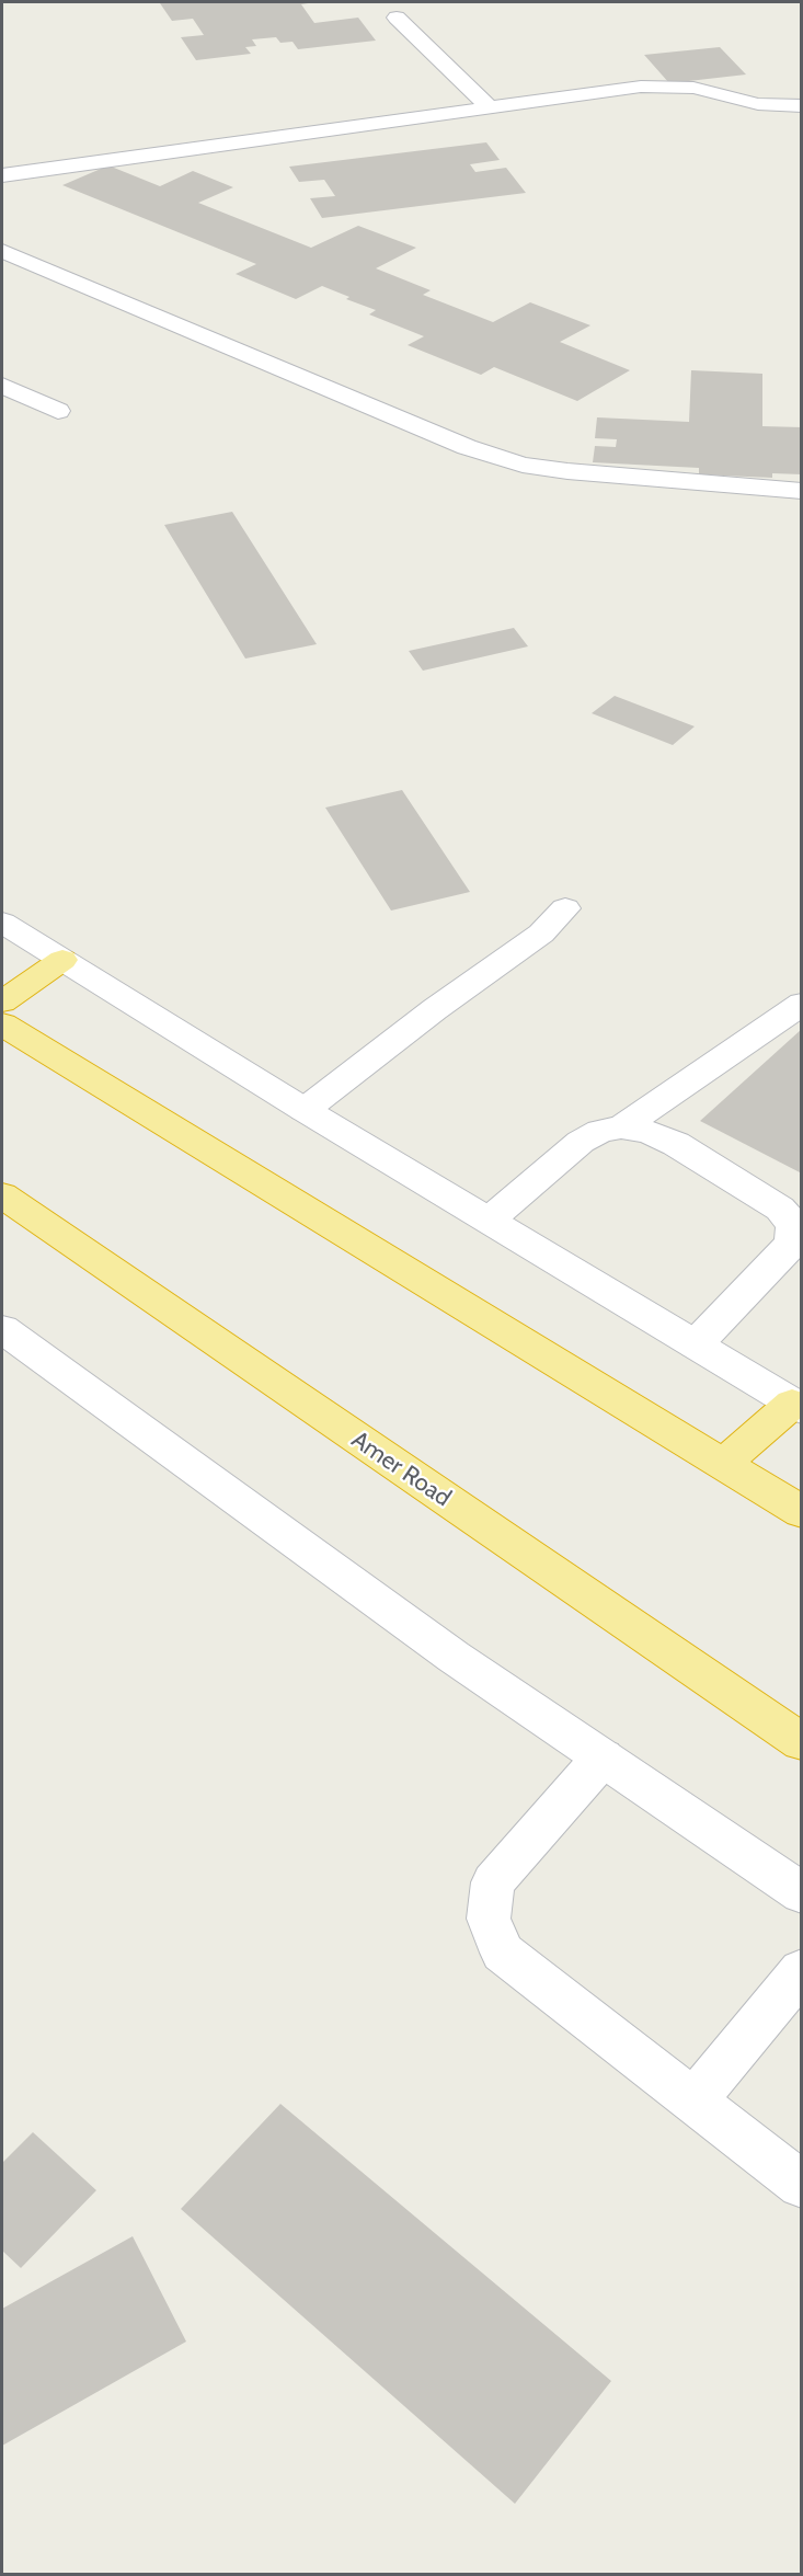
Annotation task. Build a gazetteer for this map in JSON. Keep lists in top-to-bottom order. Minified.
{"streets":{"highway":["Amer Road"]}}
